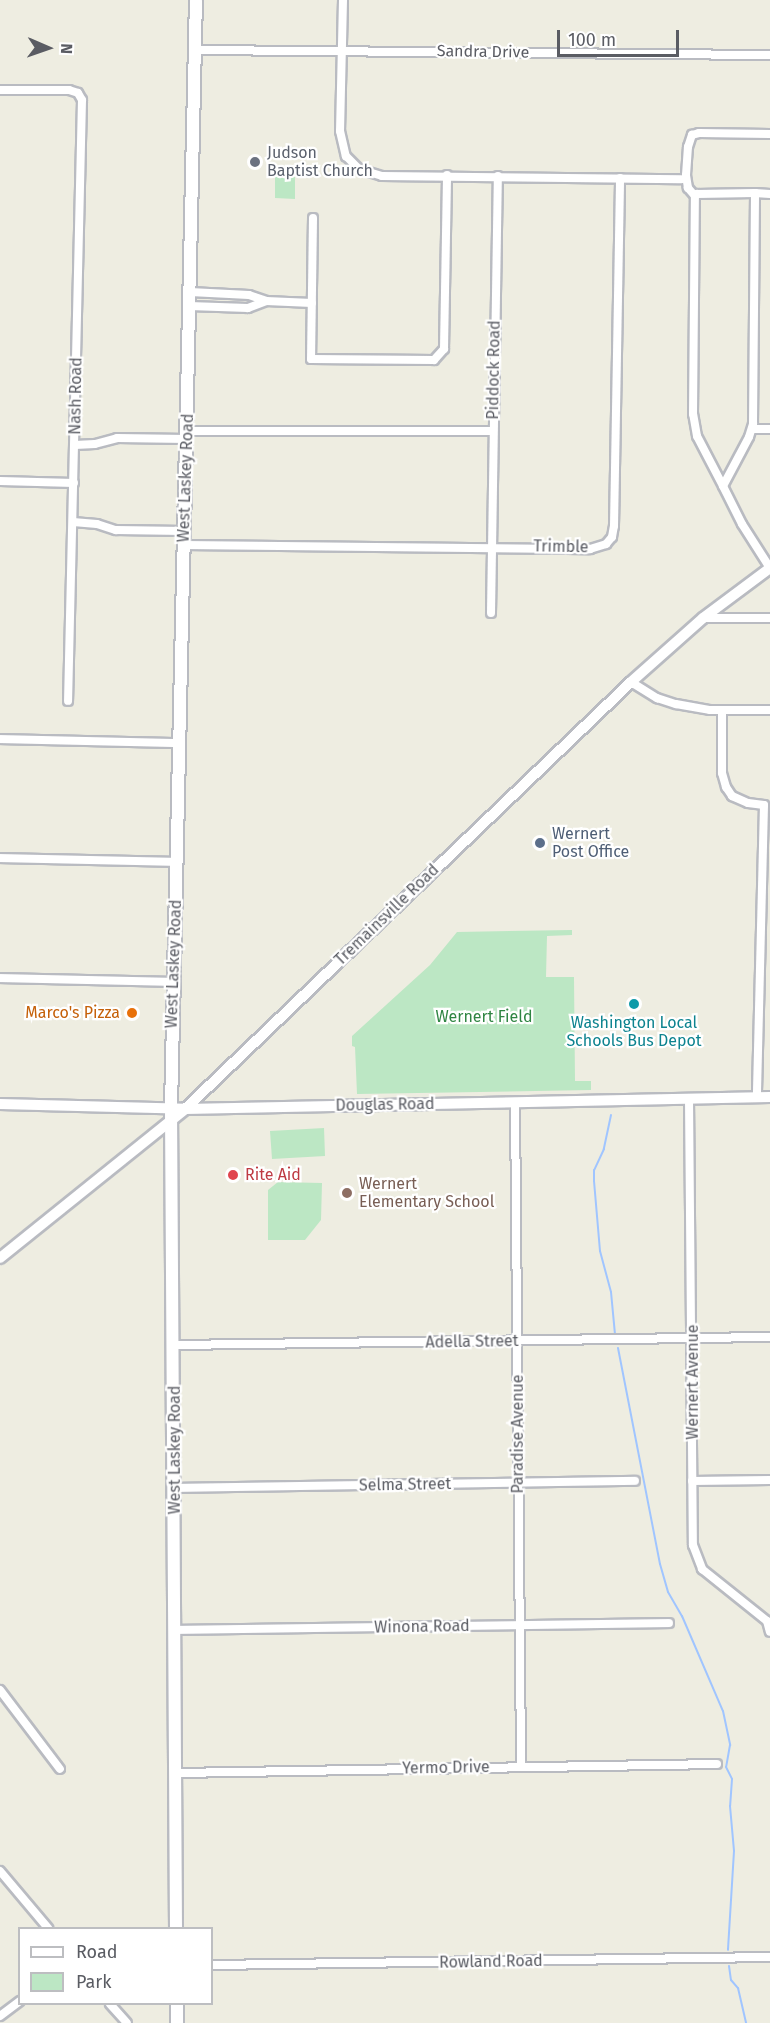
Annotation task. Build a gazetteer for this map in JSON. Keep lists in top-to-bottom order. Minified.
{"streets":{"main road":["West Laskey Road"],"street":["Sandra Drive","Piddock Road","Nash Road","Trimble","Tremainsville Road","Douglas Road","Adella Street","Wernert Avenue","Paradise Avenue","Selma Street","Winona Road","Yermo Drive","Rowland Road"]},"crossings":[["Sandra Drive","West Laskey Road"],["Piddock Road","Trimble"],["West Laskey Road","Trimble"],["West Laskey Road","Douglas Road"],["West Laskey Road","Adella Street"],["West Laskey Road","Selma Street"],["West Laskey Road","Winona Road"],["West Laskey Road","Yermo Drive"],["Tremainsville Road","Douglas Road"],["Douglas Road","Wernert Avenue"],["Douglas Road","Paradise Avenue"],["Adella Street","Wernert Avenue"],["Adella Street","Paradise Avenue"],["Paradise Avenue","Selma Street"],["Paradise Avenue","Winona Road"],["Paradise Avenue","Yermo Drive"]],"parks":["Wernert Field"],"places":["Judson Baptist Church","Wernert Post Office","Washington Local Schools Bus Depot","Marco's Pizza","Rite Aid","Wernert Elementary School"],"legend":["Road","Park"],"scale_bar":"100 m","north":"right"}
